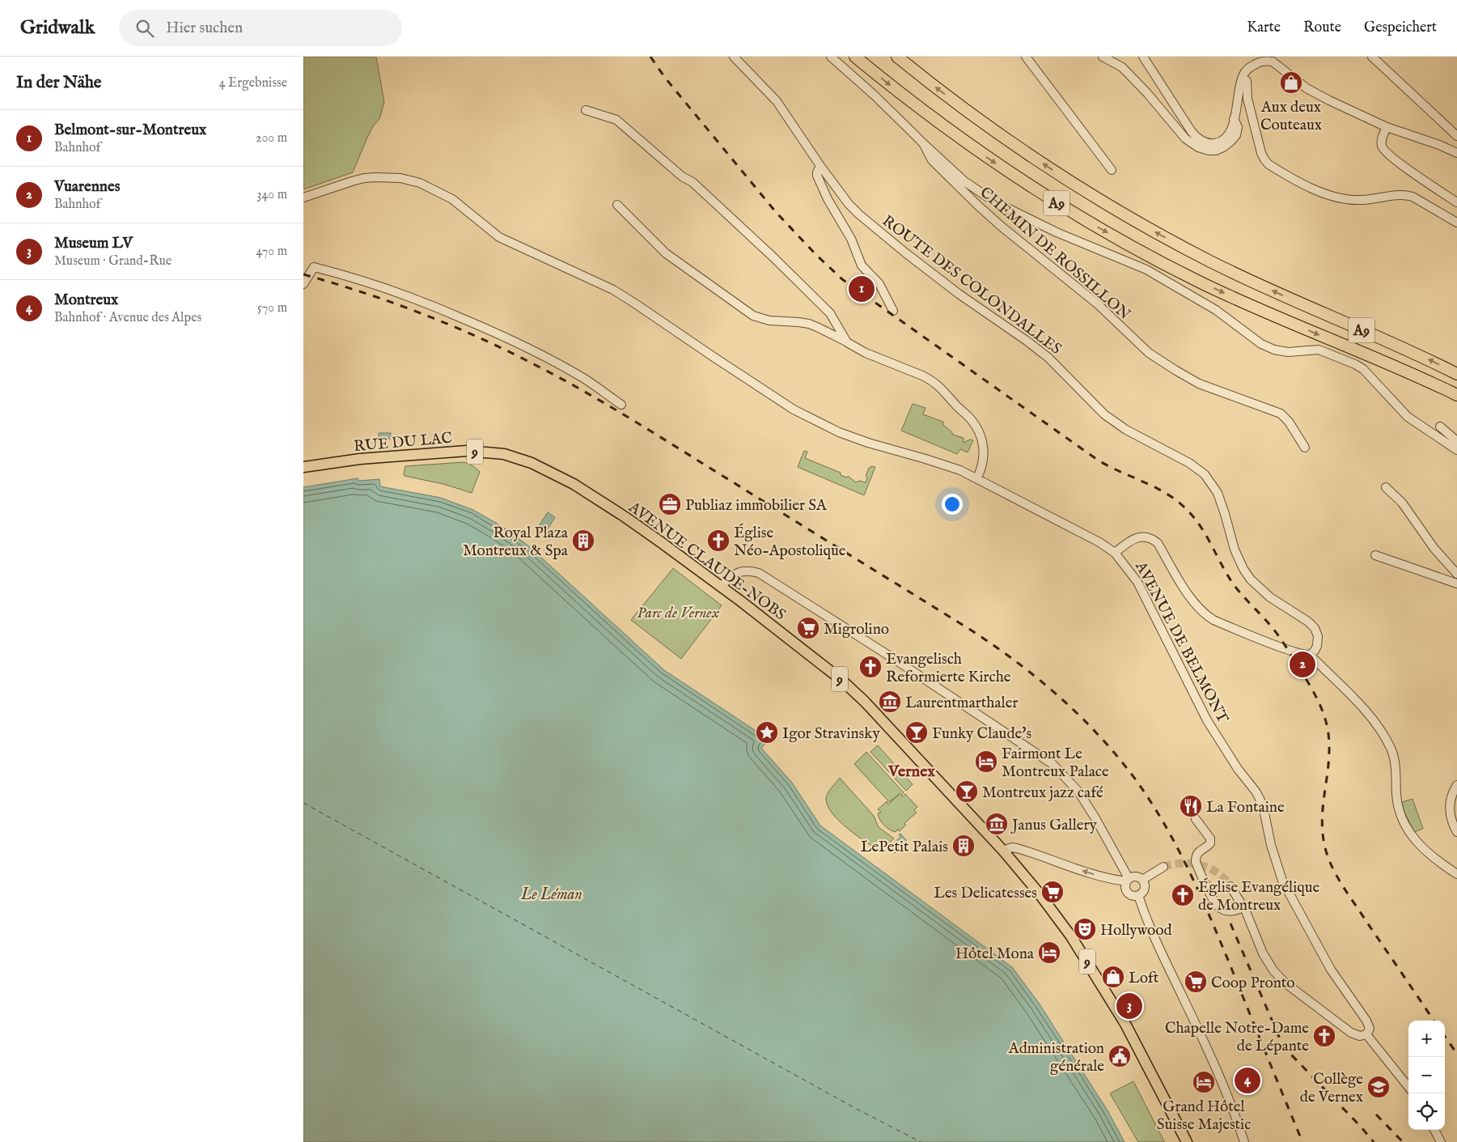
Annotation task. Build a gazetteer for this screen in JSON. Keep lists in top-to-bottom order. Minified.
{"streets":{"highway":["A9"],"main road":["RUE DU LAC","9","AVENUE CLAUDE-NOBS"],"street":["CHEMIN DE ROSSILLON","ROUTE DES COLONDALLES","AVENUE DE BELMONT"]},"crossings":[["RUE DU LAC","AVENUE CLAUDE-NOBS"],["9","AVENUE CLAUDE-NOBS"]],"districts":["Vernex"],"water":["Le Léman"],"parks":["Parc de Vernex"],"places":{"shop":["Aux deux Couteaux","Loft"],"office":["Publiaz immobilier SA"],"building":["Royal Plaza Montreux & Spa","LePetit Palais"],"church":["Église Néo-Apostolique","Evangelisch Reformierte Kirche","Église Evangélique de Montreux","Chapelle Notre-Dame de Lépante"],"supermarket":["Migrolino","Les Delicatesses","Coop Pronto"],"museum":["Laurentmarthaler","Janus Gallery"],"place":["Igor Stravinsky"],"bar":["Funky Claude's","Montreux jazz café"],"hotel":["Fairmont Le Montreux Palace","Hôtel Mona","Grand Hôtel Suisse Majestic"],"restaurant":["La Fontaine"],"theatre":["Hollywood"],"public building":["Administration générale"],"school or university":["Collège de Vernex"]},"page":{"header":"Gridwalk","search":"Hier suchen","nav":["Karte","Route","Gespeichert"],"heading":["In der Nähe","4 Ergebnisse"],"list":[{"mark":"1","name":"Belmont-sur-Montreux","note":"Bahnhof","value":"200 m"},{"mark":"2","name":"Vuarennes","note":"Bahnhof","value":"340 m"},{"mark":"3","name":"Museum LV","note":"Museum · Grand-Rue","value":"470 m"},{"mark":"4","name":"Montreux","note":"Bahnhof · Avenue des Alpes","value":"570 m"}],"pins":["1","2","3","4"],"map_buttons":["+","−"]}}
